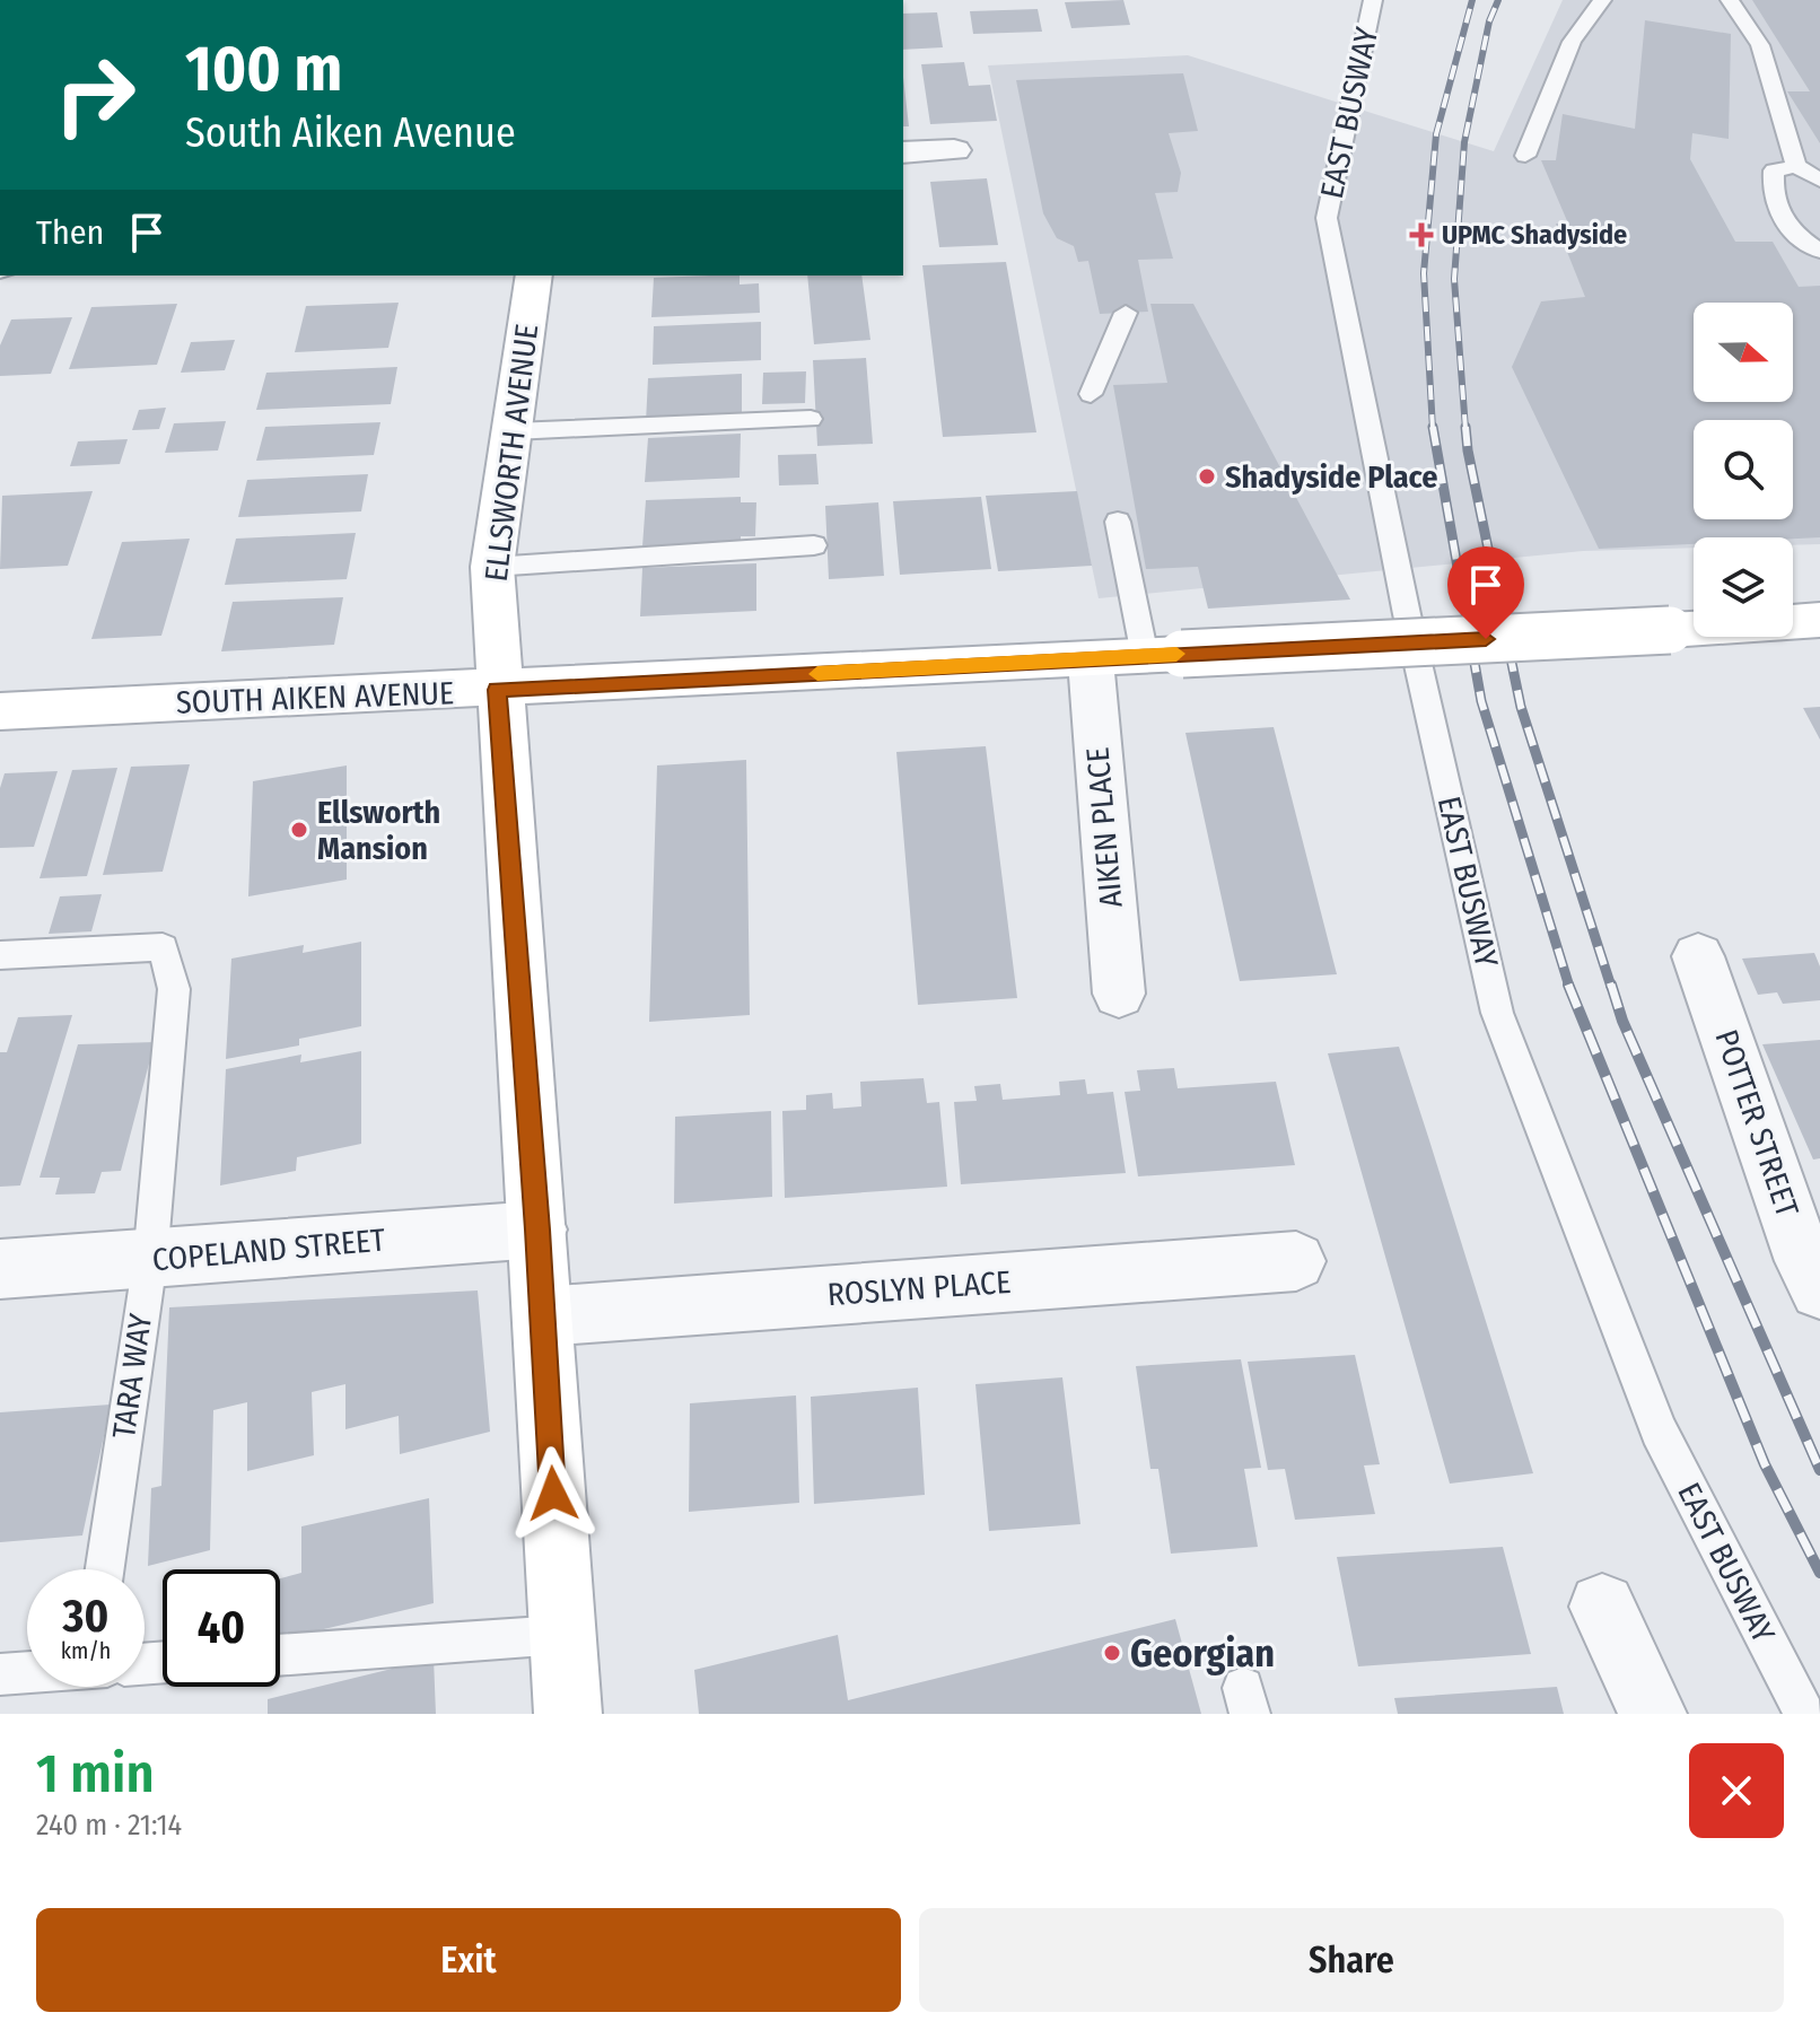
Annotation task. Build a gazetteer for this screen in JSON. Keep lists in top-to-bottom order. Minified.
{"streets":{"main road":["ELLSWORTH AVENUE","SOUTH AIKEN AVENUE"],"street":["AIKEN PLACE","POTTER STREET","COPELAND STREET","ROSLYN PLACE"],"lane":["EAST BUSWAY","TARA WAY"]},"crossings":[["ELLSWORTH AVENUE","SOUTH AIKEN AVENUE"],["ELLSWORTH AVENUE","COPELAND STREET"],["ELLSWORTH AVENUE","ROSLYN PLACE"],["SOUTH AIKEN AVENUE","AIKEN PLACE"],["COPELAND STREET","TARA WAY"]],"places":{"health":["UPMC Shadyside"],"other":["Shadyside Place","Ellsworth Mansion","Georgian"]},"north":"right","page":{"turn":["100 m","South Aiken Avenue"],"then":"Then","speed":"30 km/h","limit":"40","heading":["1 min","240 m · 21:14"],"buttons":["Exit","Share"]}}
